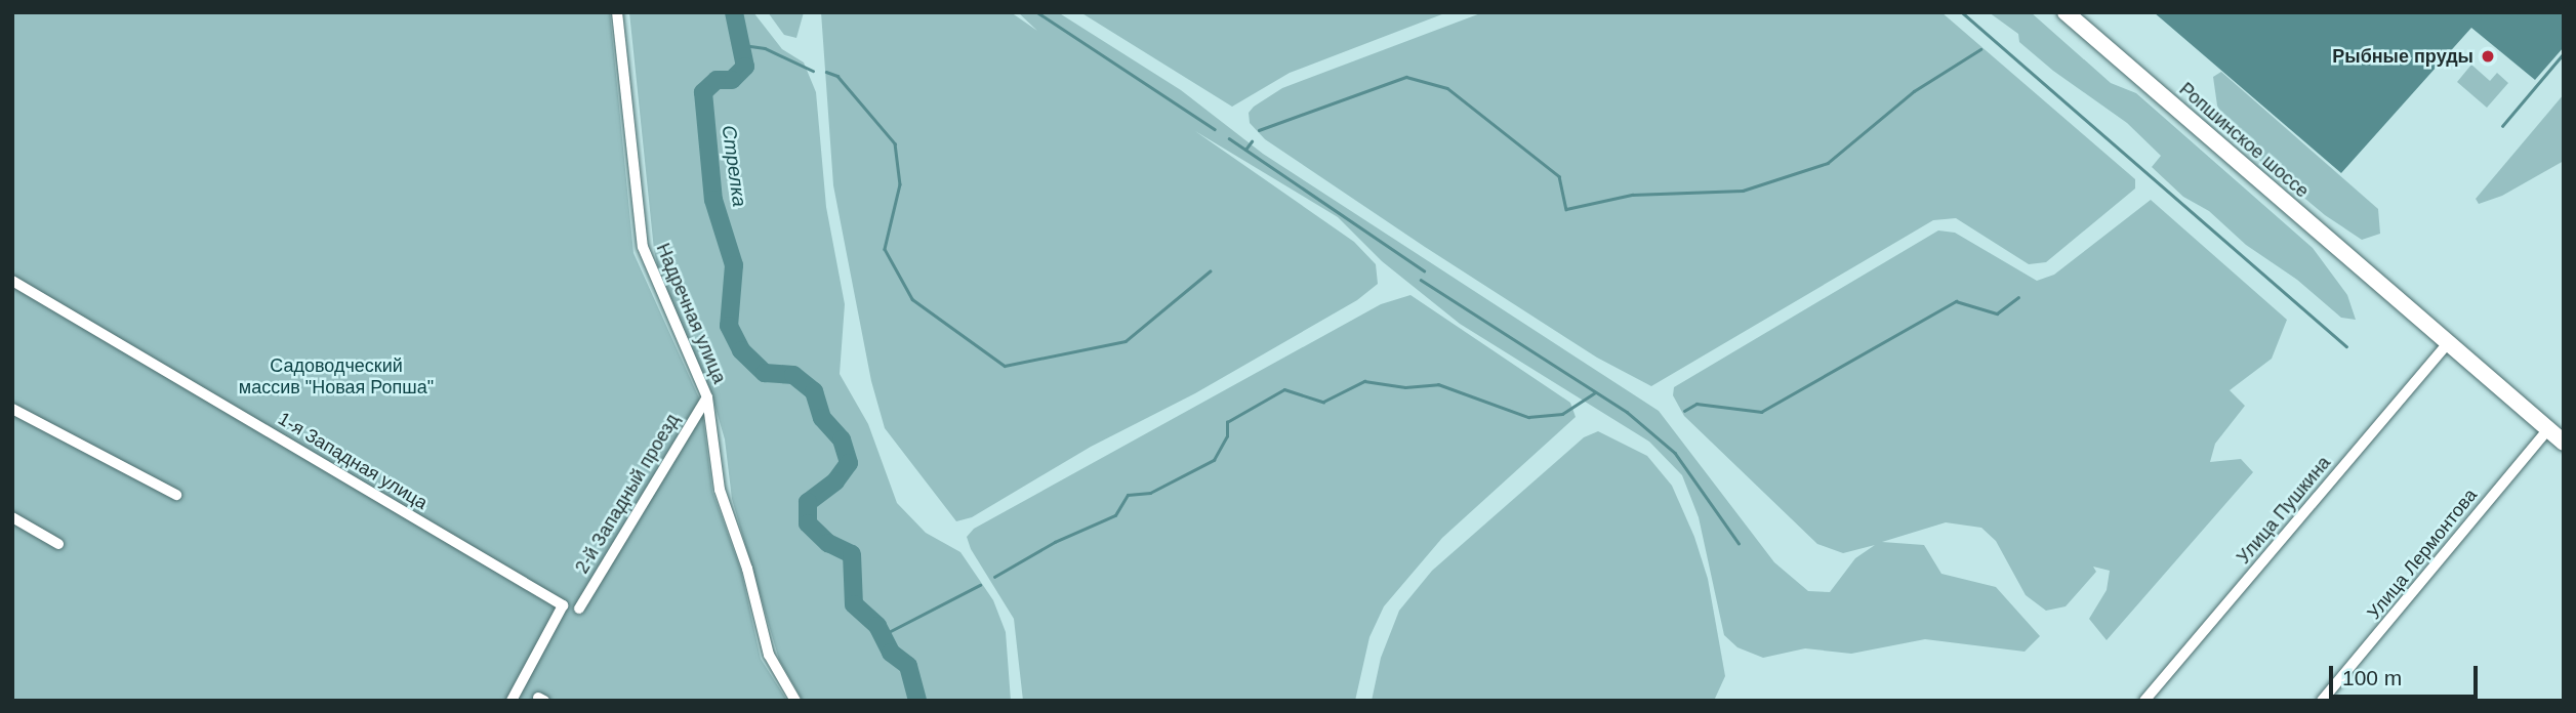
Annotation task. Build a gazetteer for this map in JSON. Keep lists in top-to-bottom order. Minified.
{"streets":{"main road":["Ропшинское шоссе"],"street":["Надречная улица","1-я Западная улица","2-й Западный проезд","Улица Пушкина","Улица Лермонтова"]},"crossings":[["Ропшинское шоссе","Улица Пушкина"],["Ропшинское шоссе","Улица Лермонтова"],["Надречная улица","2-й Западный проезд"]],"water":["Стрелка"],"parks":["Садоводческий массив \"Новая Ропша\""],"places":["Рыбные пруды"],"scale_bar":"100 m"}
